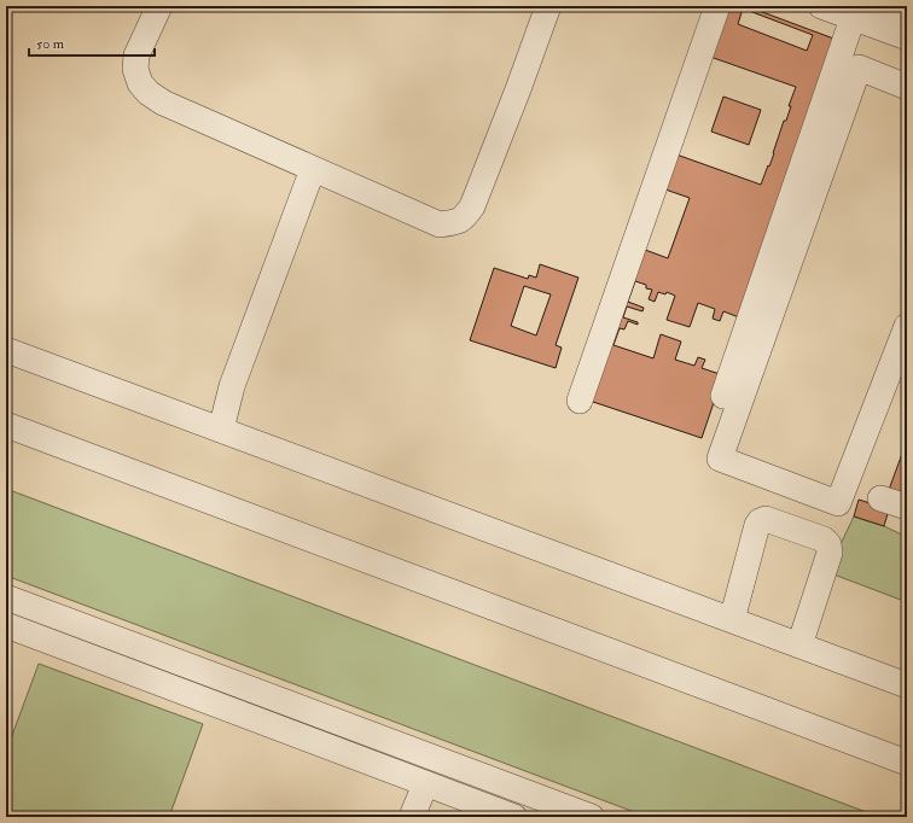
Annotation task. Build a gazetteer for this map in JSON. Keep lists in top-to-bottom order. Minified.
{"scale_bar":"50 m"}
